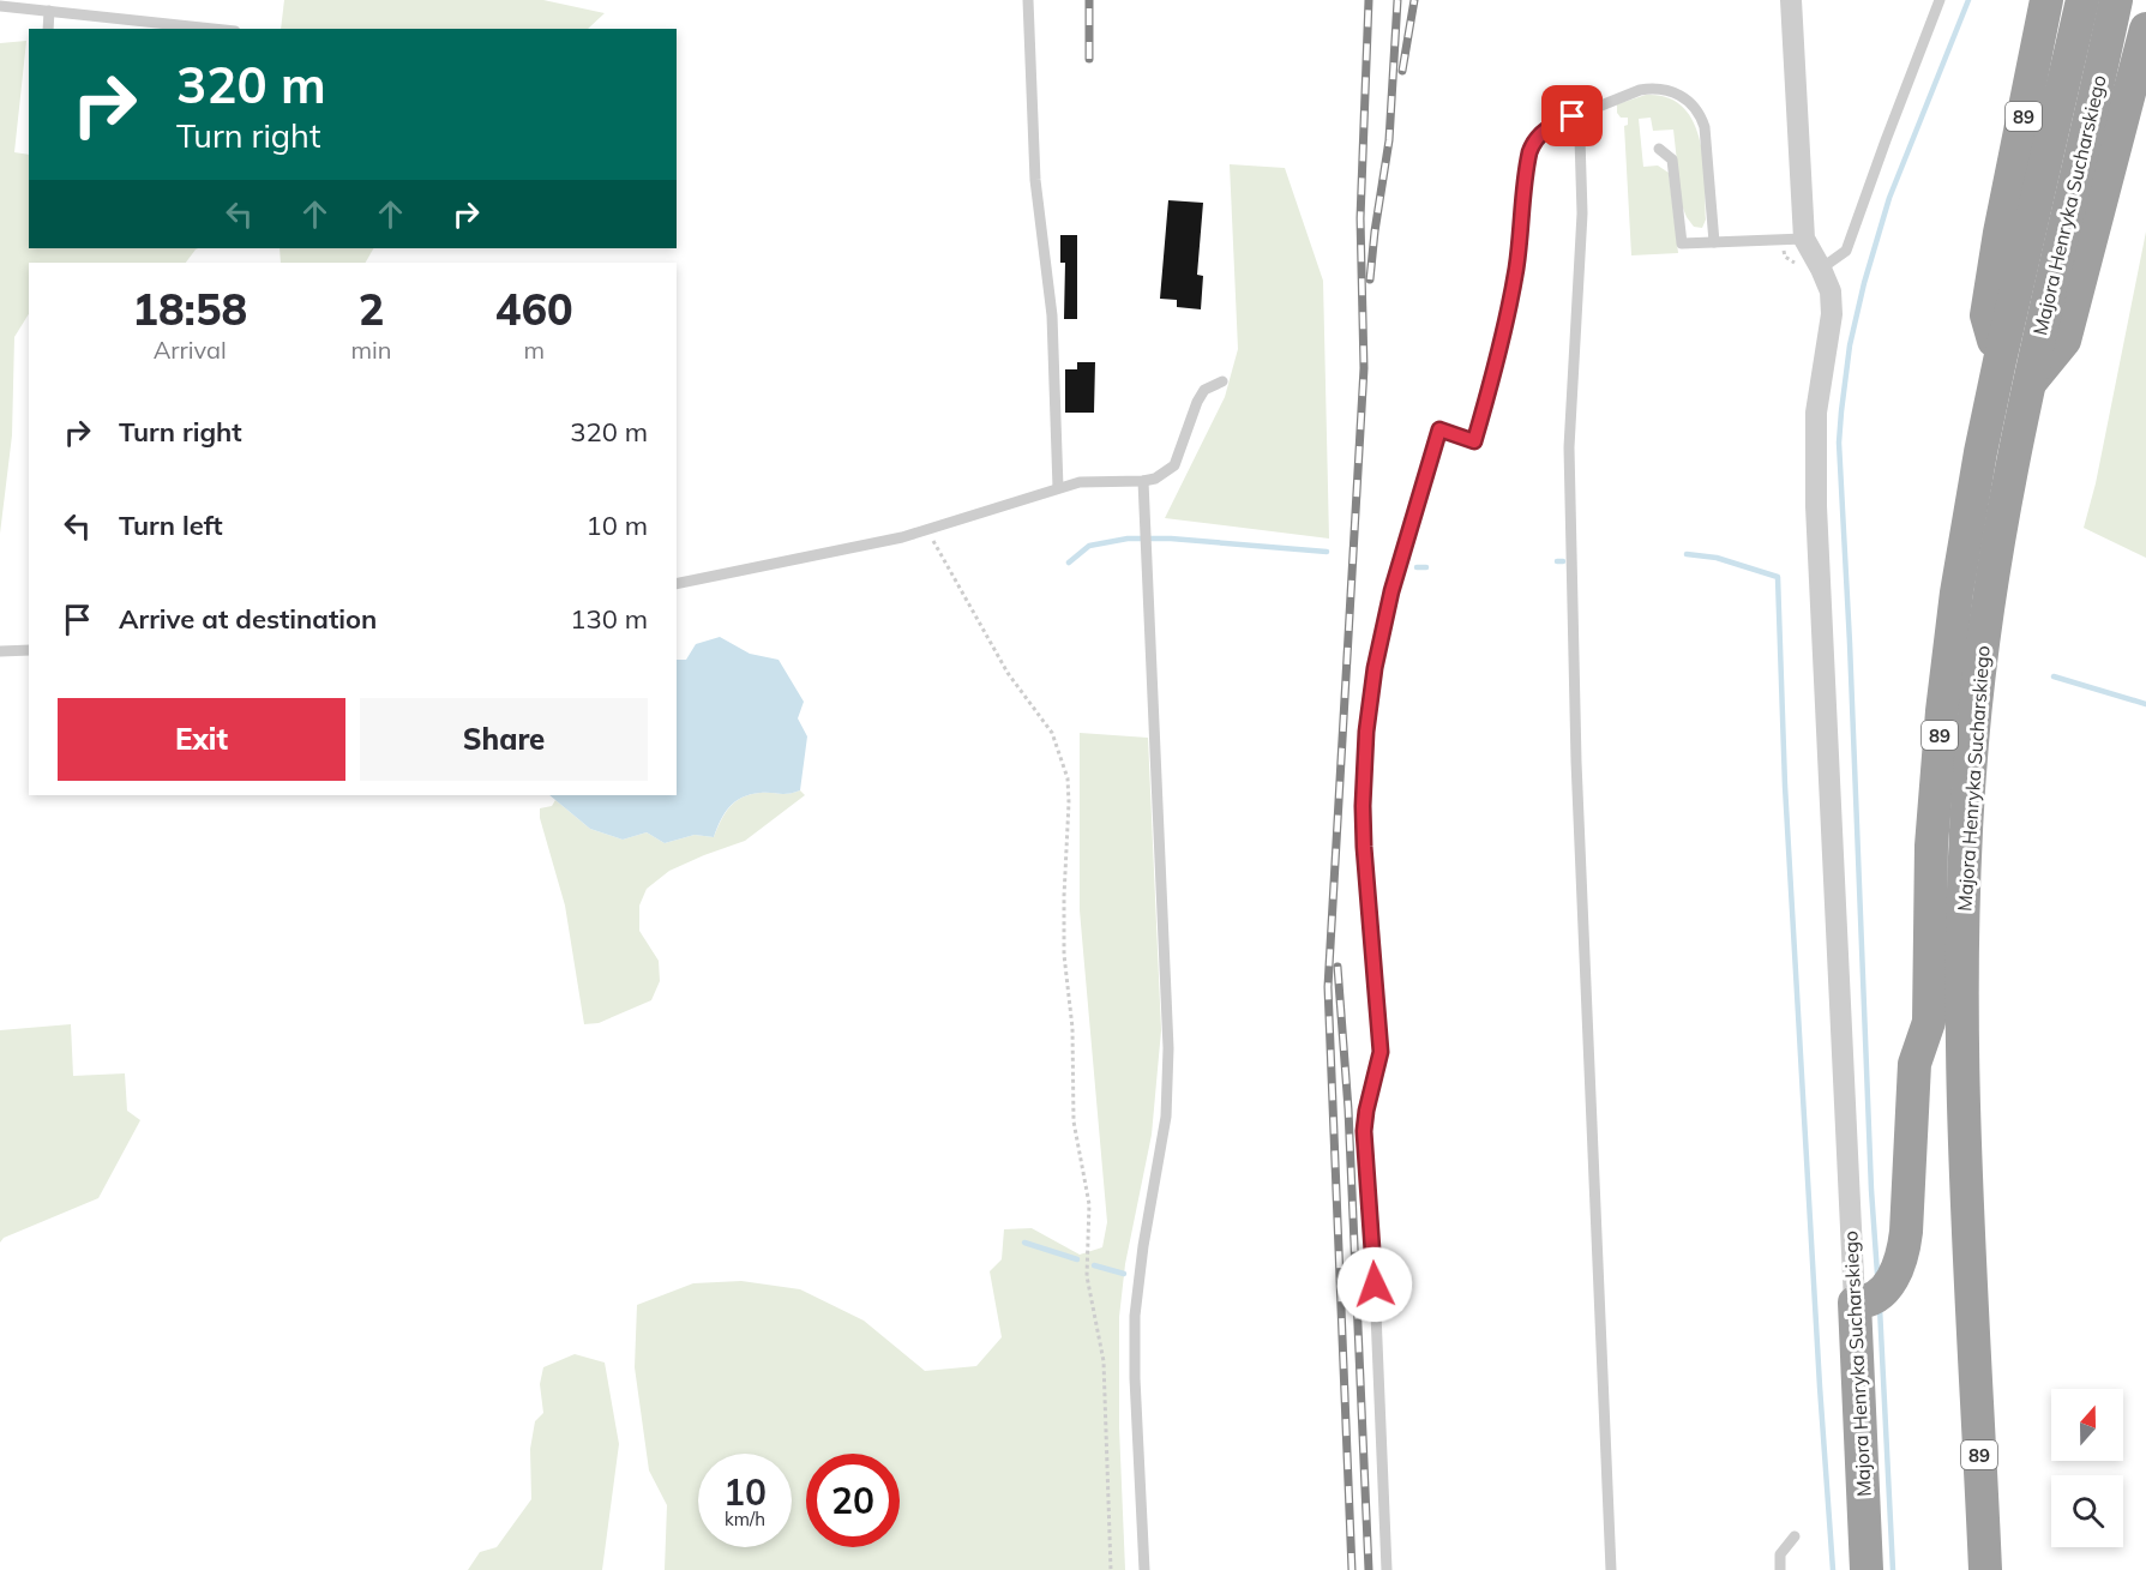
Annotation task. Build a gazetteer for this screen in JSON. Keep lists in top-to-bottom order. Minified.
{"streets":{"highway":["89","Majora Henryka Sucharskiego"]},"crossings":[["89","Majora Henryka Sucharskiego"]],"north":"top","page":{"turn":["320 m","Turn right"],"eta":["18:58","Arrival","2","min","460","m"],"list":[{"name":"Turn right","value":"320 m"},{"name":"Turn left","value":"10 m"},{"name":"Arrive at destination","value":"130 m"}],"buttons":["Exit","Share"],"speed":"10 km/h","limit":"20"}}
